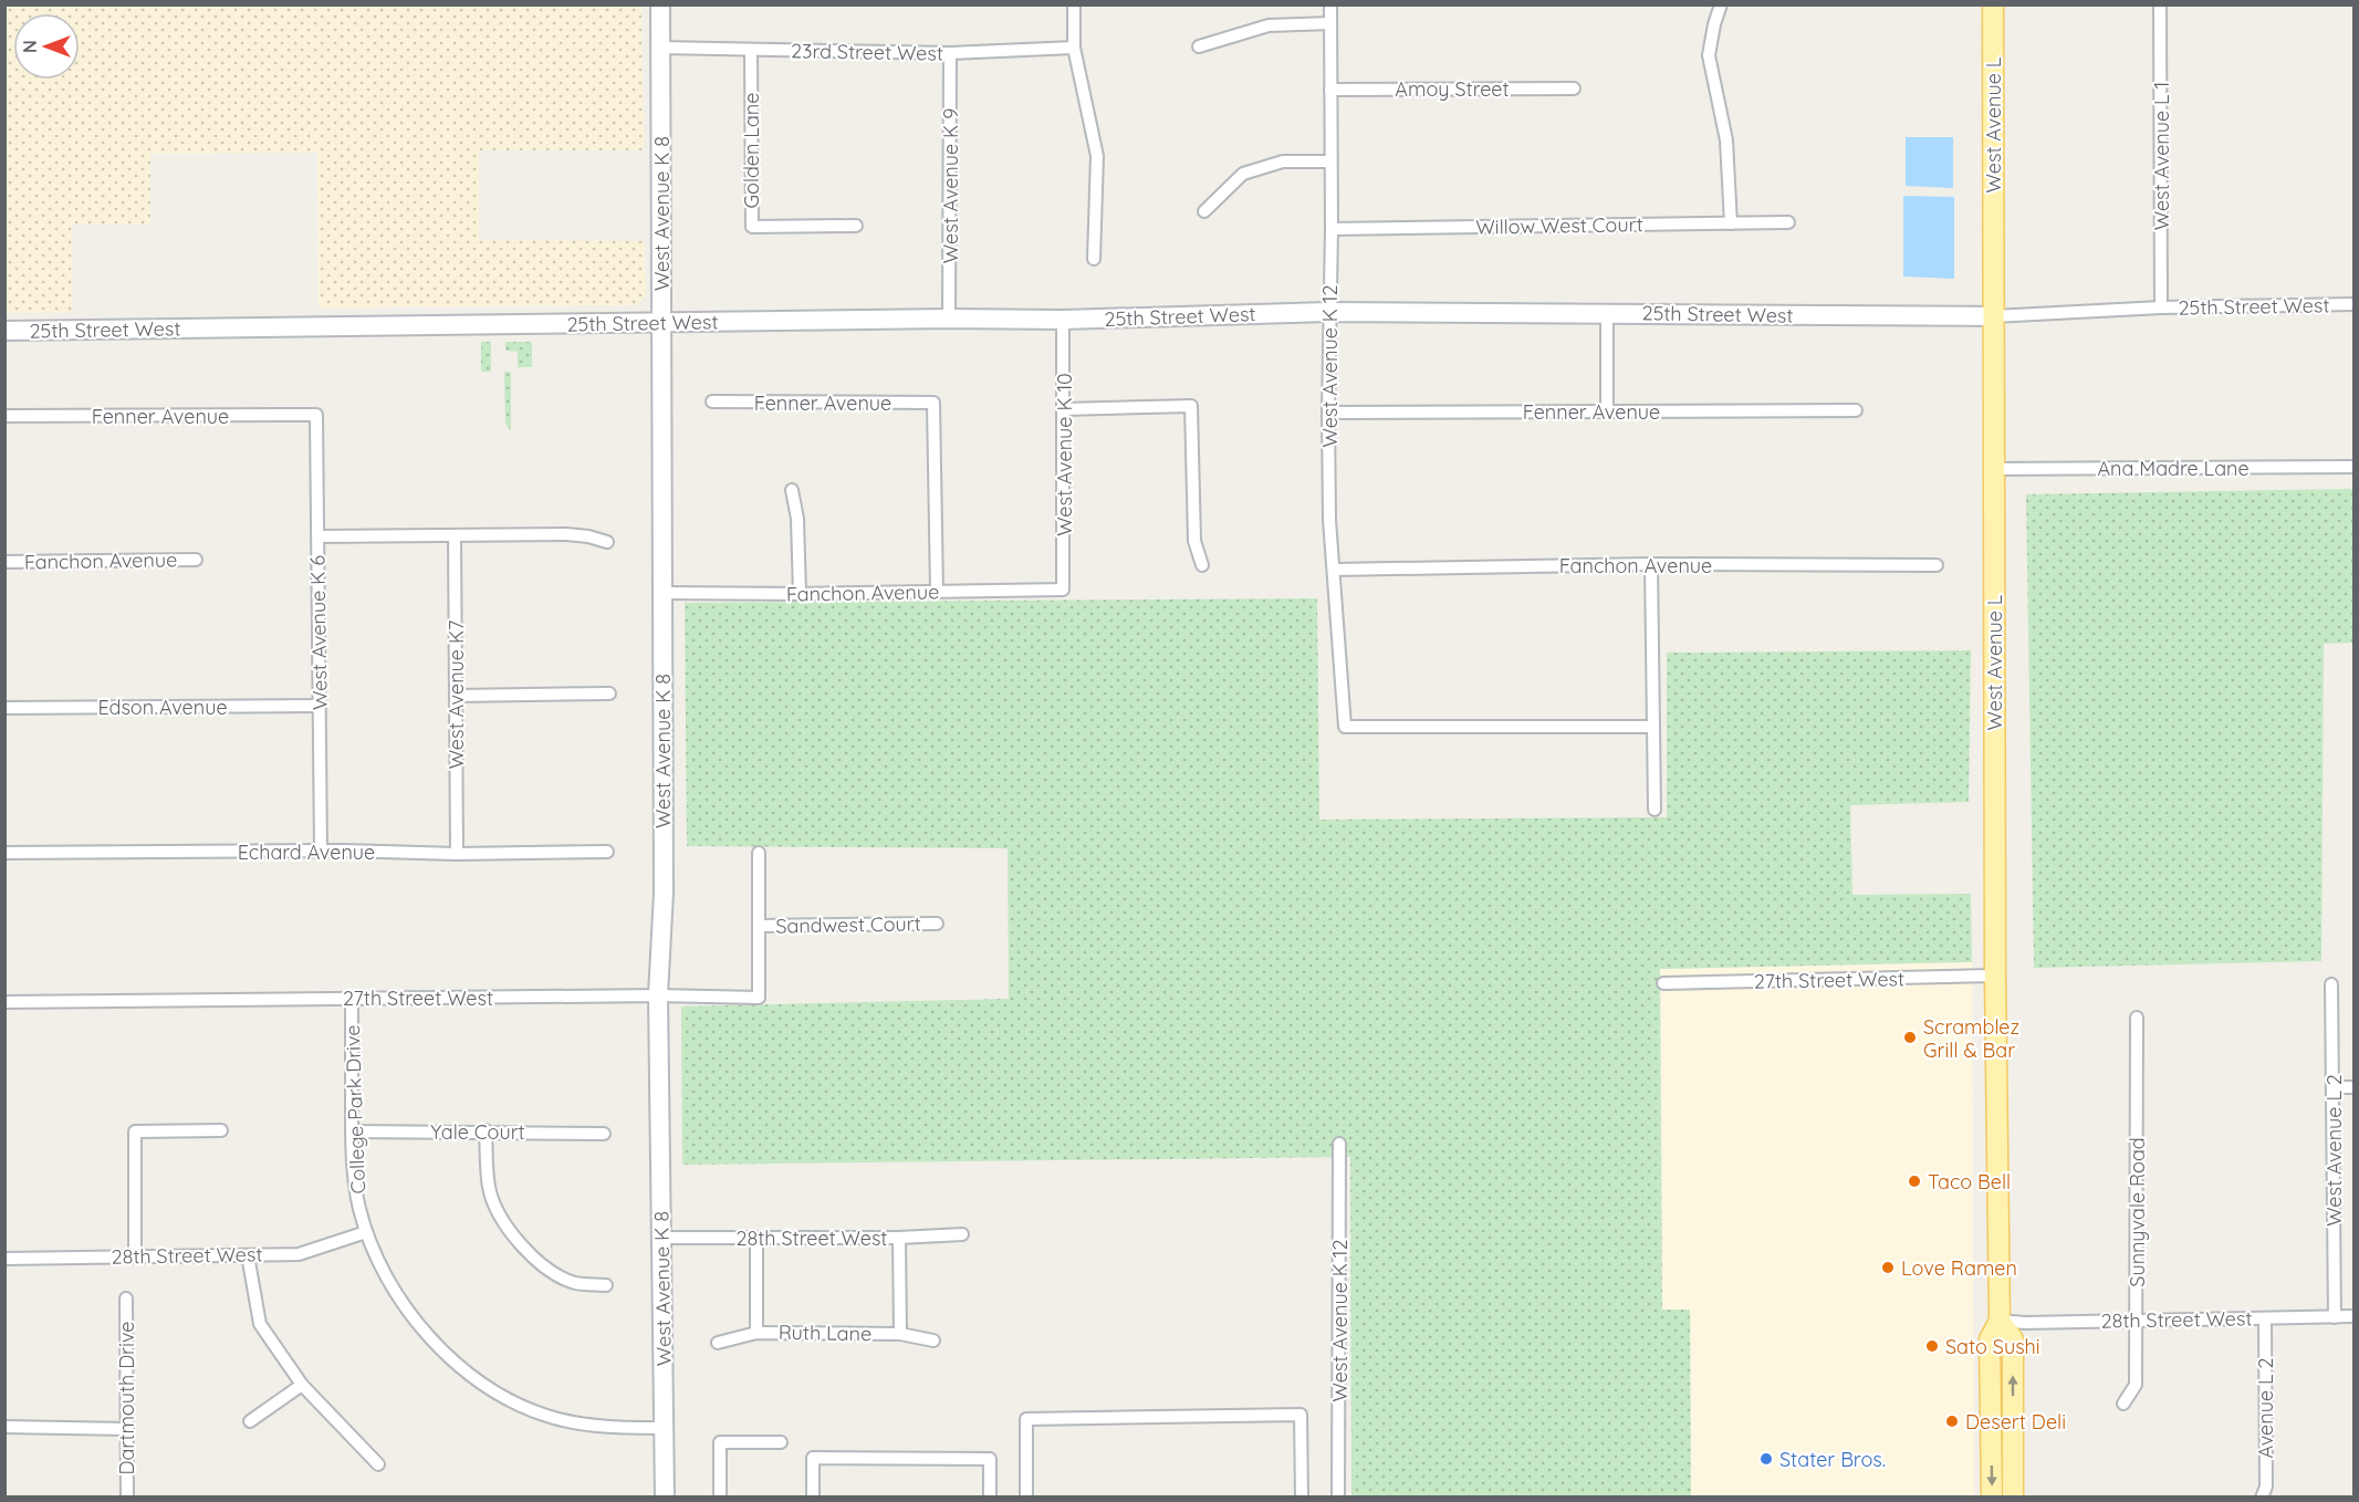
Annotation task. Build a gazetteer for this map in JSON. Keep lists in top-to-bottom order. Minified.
{"streets":{"main road":["West Avenue L"],"street":["23rd Street West","Amoy Street","Golden Lane","West Avenue L 1","West Avenue K 9","West Avenue K 8","Willow West Court","25th Street West","West Avenue K 12","Fenner Avenue","West Avenue K 10","Ana Madre Lane","Fanchon Avenue","West Avenue K 6","West Avenue K7","Edson Avenue","Echard Avenue","Sandwest Court","27th Street West","College Park Drive","Yale Court","West Avenue L 2","Sunnyvale Road","28th Street West","Ruth Lane","Dartmouth Drive","Avenue L 2"]},"crossings":[["23rd Street West","Golden Lane"],["23rd Street West","West Avenue K 9"],["23rd Street West","West Avenue K 8"],["Amoy Street","West Avenue K 12"],["West Avenue L","25th Street West"],["West Avenue L","Ana Madre Lane"],["West Avenue L","27th Street West"],["West Avenue L","28th Street West"],["West Avenue L 1","25th Street West"],["West Avenue K 9","25th Street West"],["West Avenue K 8","25th Street West"],["West Avenue K 8","Fanchon Avenue"],["West Avenue K 8","27th Street West"],["West Avenue K 8","College Park Drive"],["West Avenue K 8","28th Street West"],["Willow West Court","West Avenue K 12"],["25th Street West","West Avenue K 12"],["25th Street West","West Avenue K 10"],["West Avenue K 12","Fenner Avenue"],["West Avenue K 12","Fanchon Avenue"],["Fenner Avenue","Fanchon Avenue"],["Fenner Avenue","West Avenue K 6"],["West Avenue K 10","Fanchon Avenue"],["West Avenue K 6","Edson Avenue"],["West Avenue K 6","Echard Avenue"],["West Avenue K7","Echard Avenue"],["Sandwest Court","27th Street West"],["27th Street West","College Park Drive"],["College Park Drive","Yale Court"],["College Park Drive","28th Street West"],["West Avenue L 2","28th Street West"],["Sunnyvale Road","28th Street West"],["28th Street West","Avenue L 2"]],"places":["Scramblez Grill & Bar","Taco Bell","Love Ramen","Sato Sushi","Desert Deli","Stater Bros."],"north":"left"}
